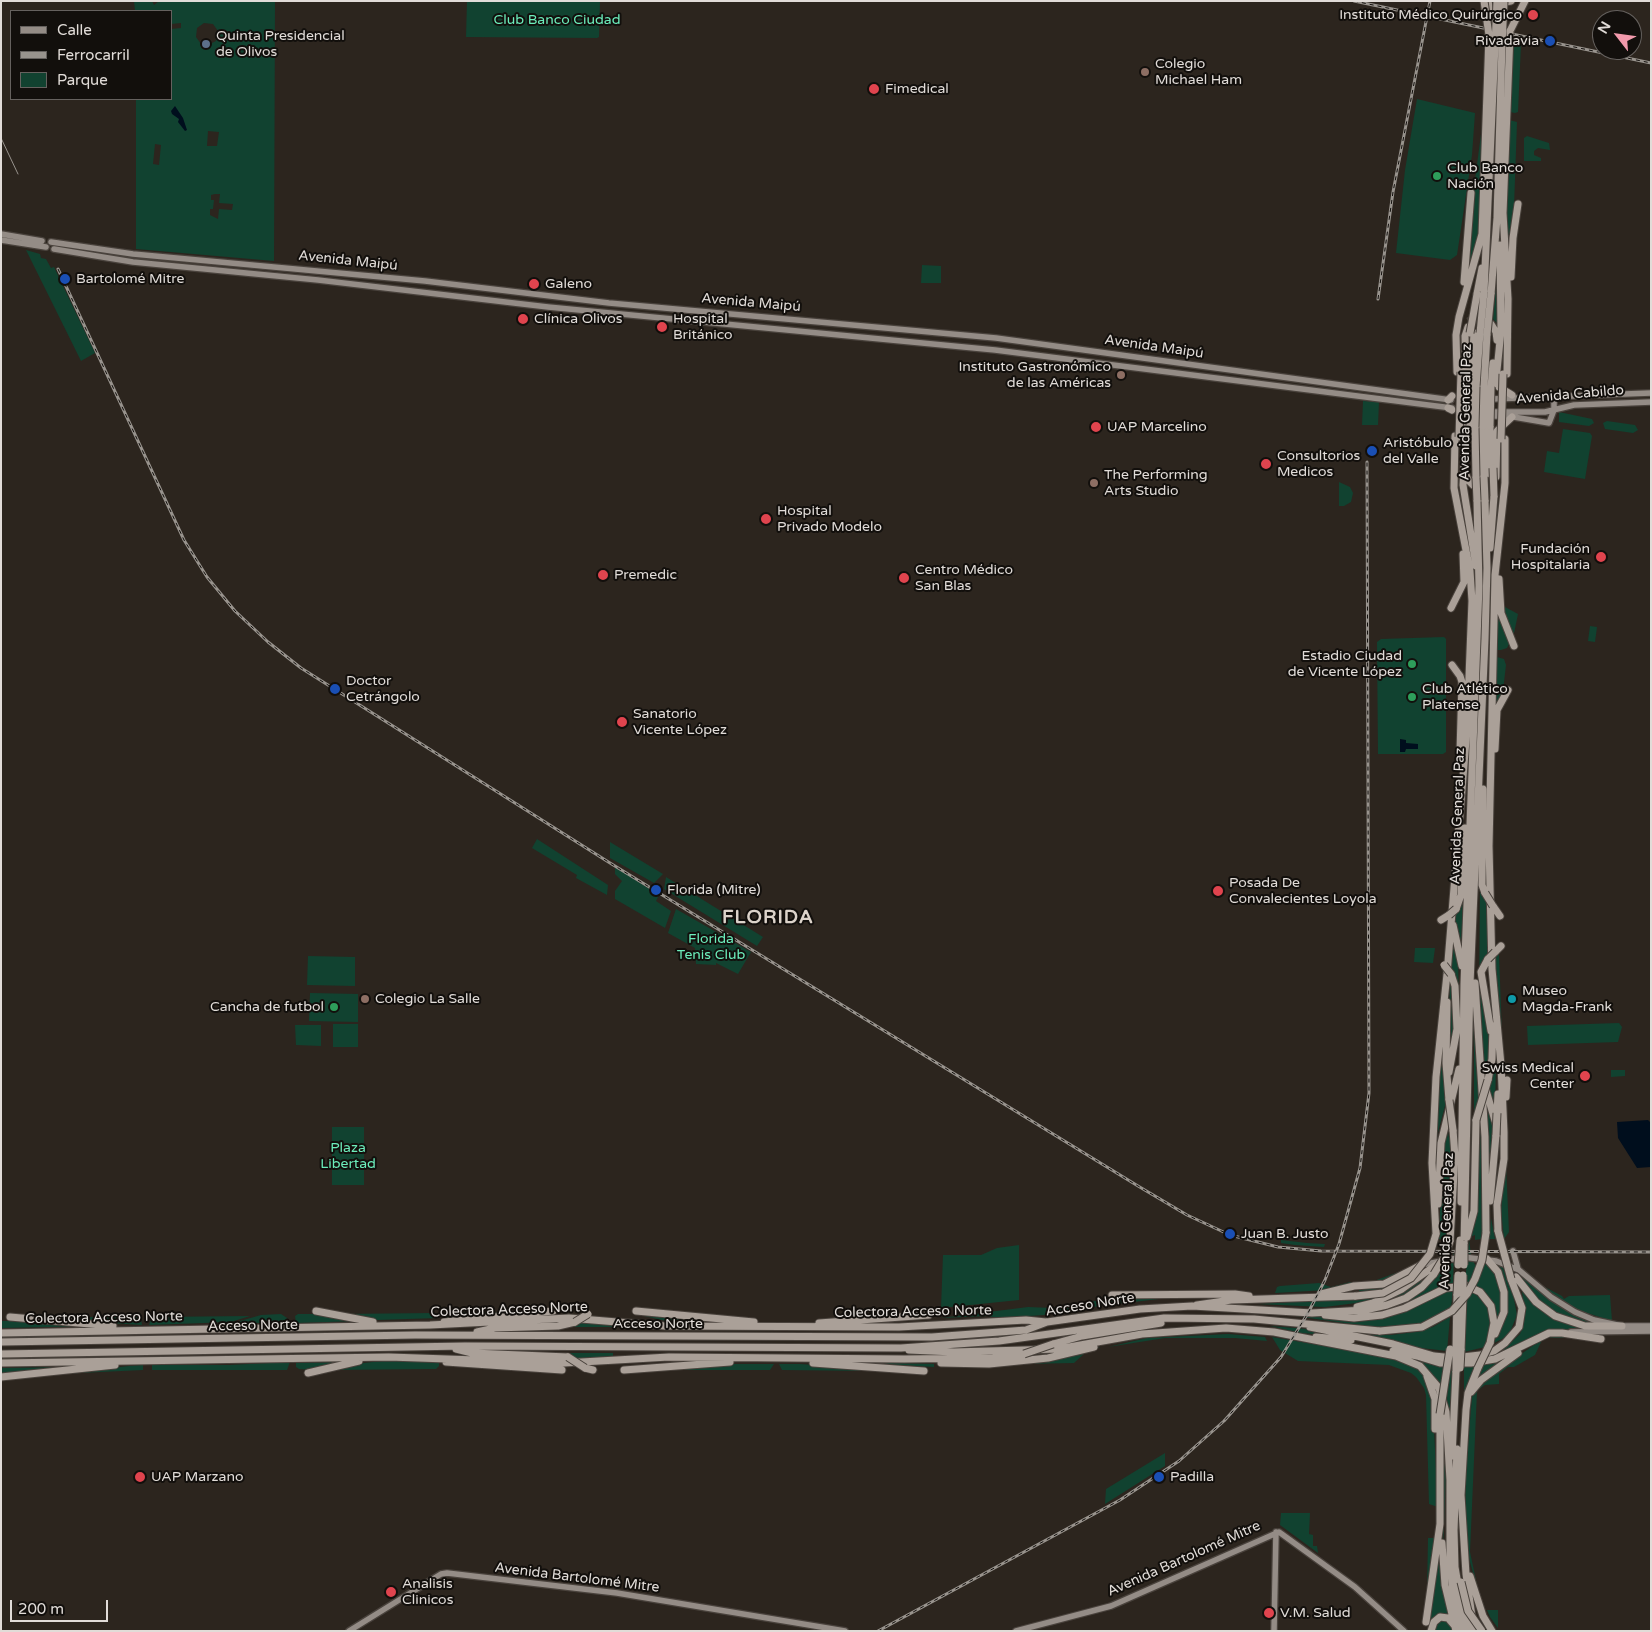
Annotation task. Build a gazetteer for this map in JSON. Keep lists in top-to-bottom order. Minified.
{"streets":{"highway":["Avenida General Paz","Acceso Norte","Colectora Acceso Norte"],"main road":["Avenida Maipú","Avenida Cabildo","Avenida Bartolomé Mitre"]},"crossings":[["Avenida Cabildo","Avenida General Paz"],["Acceso Norte","Colectora Acceso Norte"]],"districts":["FLORIDA"],"parks":["Club Banco Ciudad","Florida Tenis Club","Plaza Libertad"],"places":["Instituto Médico Quirúrgico","Rivadavia","Quinta Presidencial de Olivos","Colegio Michael Ham","Fimedical","Club Banco Nación","Bartolomé Mitre","Galeno","Clínica Olivos","Hospital Británico","Instituto Gastronómico de las Américas","UAP Marcelino","Aristóbulo del Valle","Consultorios Medicos","The Performing Arts Studio","Hospital Privado Modelo","Fundación Hospitalaria","Premedic","Centro Médico San Blas","Estadio Ciudad de Vicente López","Doctor Cetrángolo","Club Atlético Platense","Sanatorio Vicente López","Florida (Mitre)","Posada De Convalecientes Loyola","Colegio La Salle","Museo Magda-Frank","Cancha de futbol","Swiss Medical Center","Juan B. Justo","UAP Marzano","Padilla","Analisis Clinicos","V.M. Salud"],"legend":["Calle","Ferrocarril","Parque"],"scale_bar":"200 m","north":"top left"}
